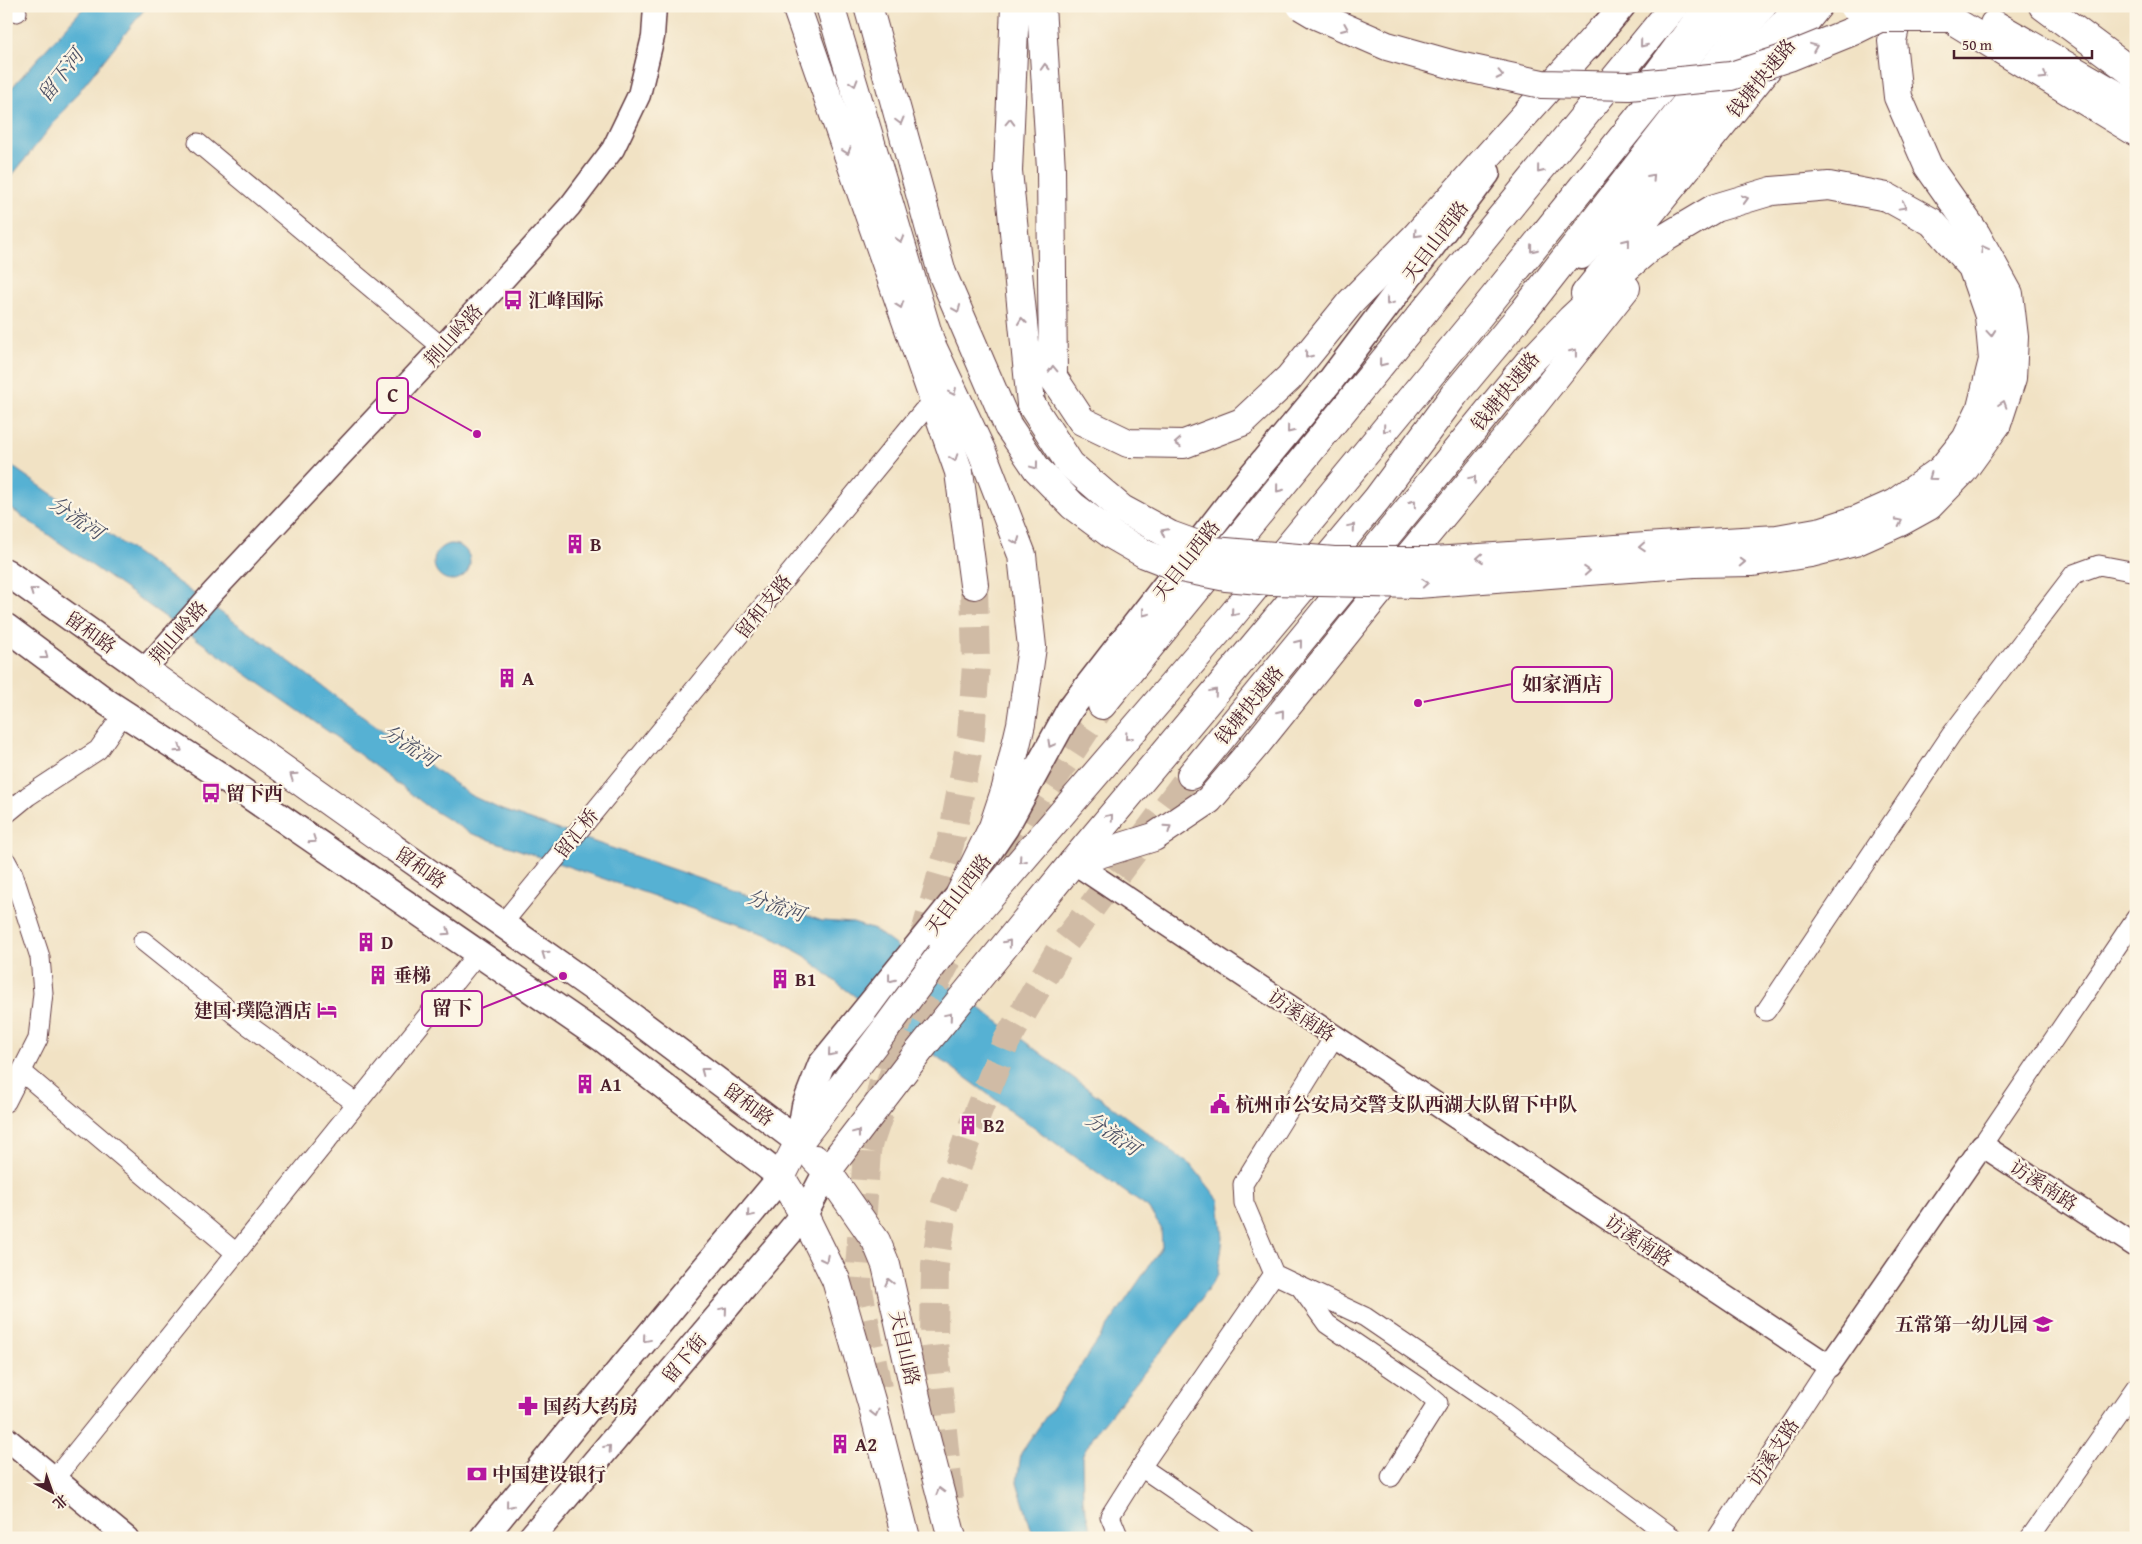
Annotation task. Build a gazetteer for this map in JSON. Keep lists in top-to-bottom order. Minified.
{"streets":{"main road":["钱塘快速路","天目山西路","留和路","天目山路","留下街"],"street":["荆山岭路","留和支路","留汇桥","访溪南路","访溪支路"]},"crossings":[["天目山西路","留和路"],["荆山岭路","留和路"],["留和支路","留汇桥"],["留和路","留汇桥"],["留和路","天目山路"],["留和路","留下街"],["访溪南路","访溪支路"],["天目山路","留下街"]],"water":["留下河","分流河"],"places":{"bus stop":["汇峰国际","留下西"],"other":["C","如家酒店","留下"],"building":["B","A","D","垂梯","B1","A1","B2","A2"],"hotel":["建国·璞隐酒店"],"public building":["杭州市公安局交警支队西湖大队留下中队"],"school or university":["五常第一幼儿园"],"pharmacy":["国药大药房"],"bank":["中国建设银行"]},"scale_bar":"50 m","north":"bottom right"}
